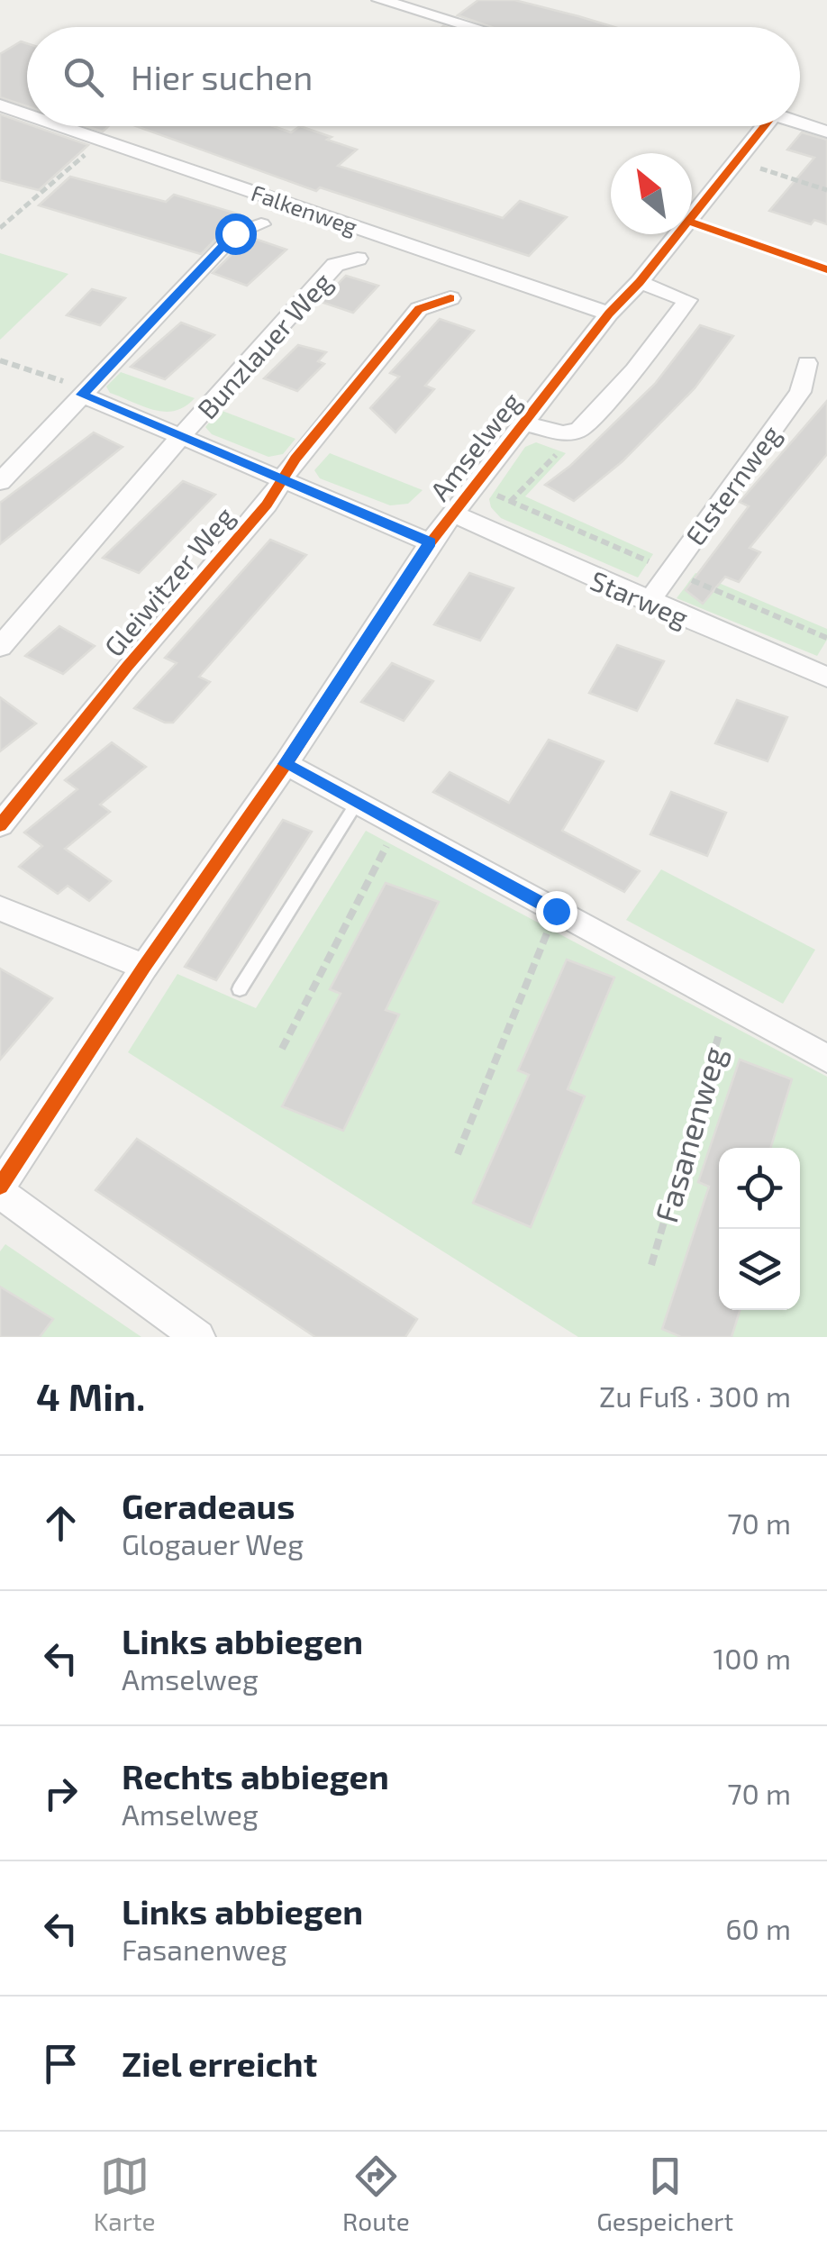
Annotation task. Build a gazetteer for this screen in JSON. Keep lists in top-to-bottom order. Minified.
{"streets":{"street":["Falkenweg","Bunzlauer Weg","Amselweg","Elsternweg","Gleiwitzer Weg","Starweg","Fasanenweg"]},"crossings":[["Falkenweg","Amselweg"],["Bunzlauer Weg","Amselweg"],["Amselweg","Gleiwitzer Weg"],["Amselweg","Starweg"],["Amselweg","Fasanenweg"],["Elsternweg","Starweg"]],"north":"top left","page":{"search":"Hier suchen","heading":["4 Min.","Zu Fuß · 300 m"],"list":[["Geradeaus","Glogauer Weg","70 m"],["Links abbiegen","Amselweg","100 m"],["Rechts abbiegen","Amselweg","70 m"],["Links abbiegen","Fasanenweg","60 m"],"Ziel erreicht"],"nav":["Karte","Route","Gespeichert"]}}
